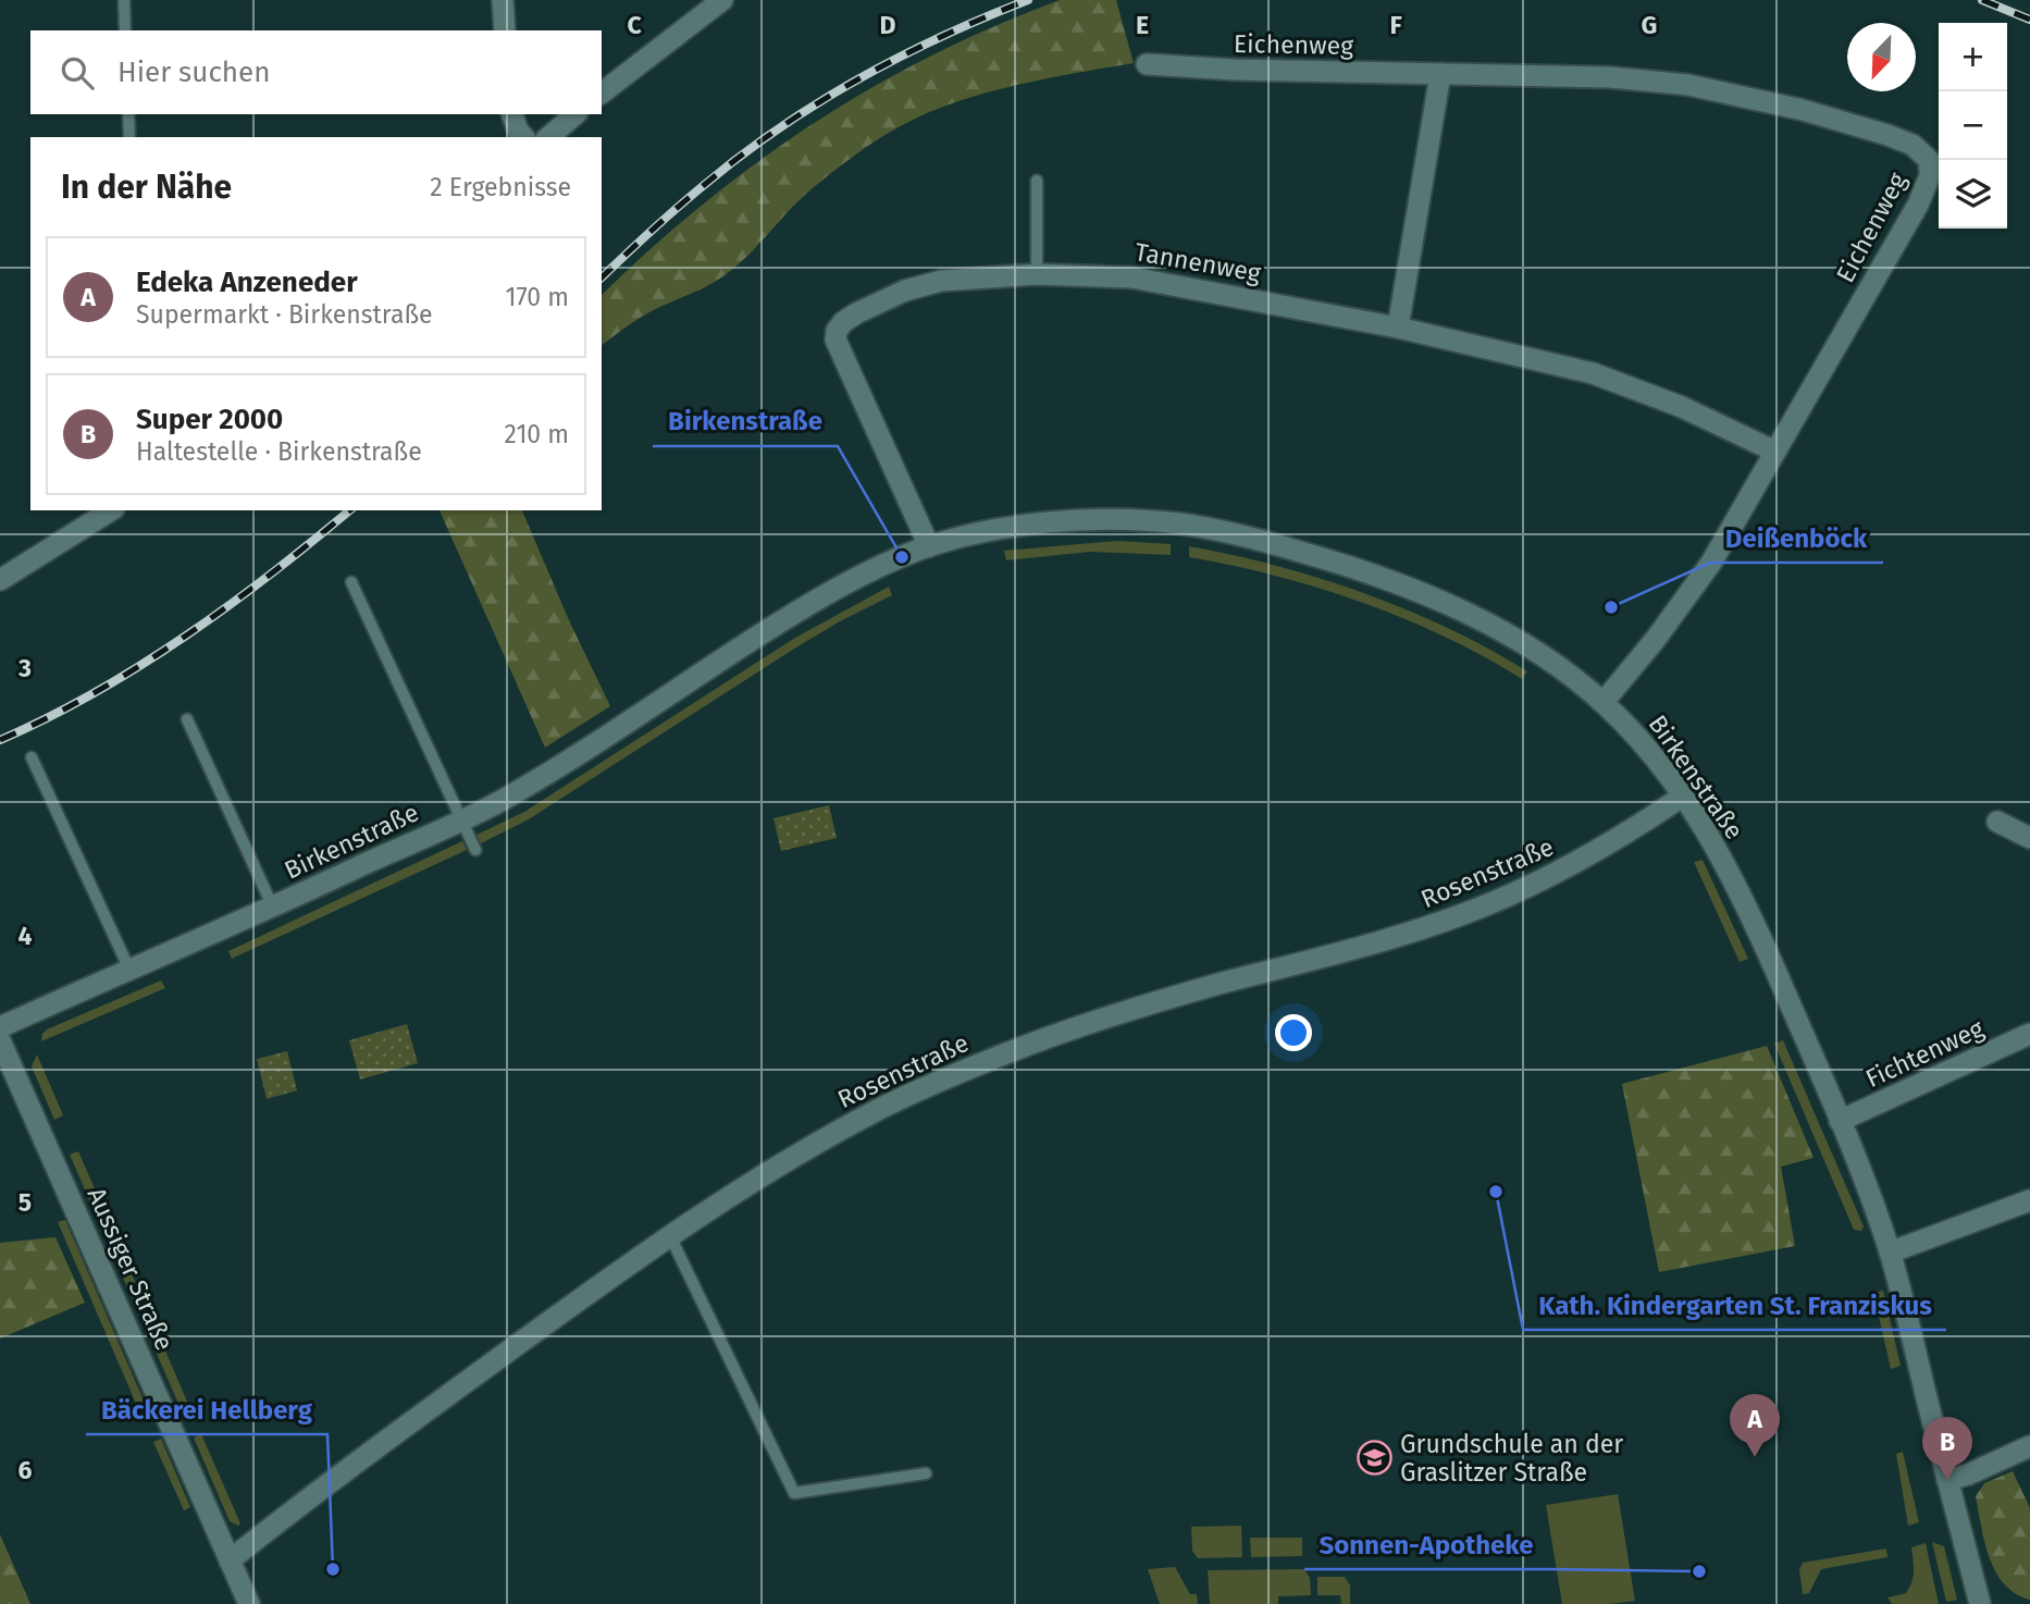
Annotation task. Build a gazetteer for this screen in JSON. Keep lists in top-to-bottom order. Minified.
{"streets":{"street":["Eichenweg","Tannenweg","Birkenstraße","Rosenstraße","Fichtenweg","Aussiger Straße"]},"crossings":[["Eichenweg","Tannenweg"],["Eichenweg","Birkenstraße"],["Tannenweg","Birkenstraße"],["Birkenstraße","Rosenstraße"],["Birkenstraße","Fichtenweg"],["Rosenstraße","Aussiger Straße"]],"places":{"other":["Birkenstraße","Deißenböck","Kath. Kindergarten St. Franziskus","Bäckerei Hellberg","Sonnen-Apotheke"],"school or university":["Grundschule an der Graslitzer Straße"]},"north":"bottom left","page":{"map_buttons":["+","−"],"search":"Hier suchen","heading":["In der Nähe","2 Ergebnisse"],"list":[{"mark":"A","name":"Edeka Anzeneder","note":"Supermarkt · Birkenstraße","value":"170 m"},{"mark":"B","name":"Super 2000","note":"Haltestelle · Birkenstraße","value":"210 m"}],"pins":["A","B"]},"grid":{"columns":["C","D","E","F","G"],"rows":["3","4","5","6"]}}
